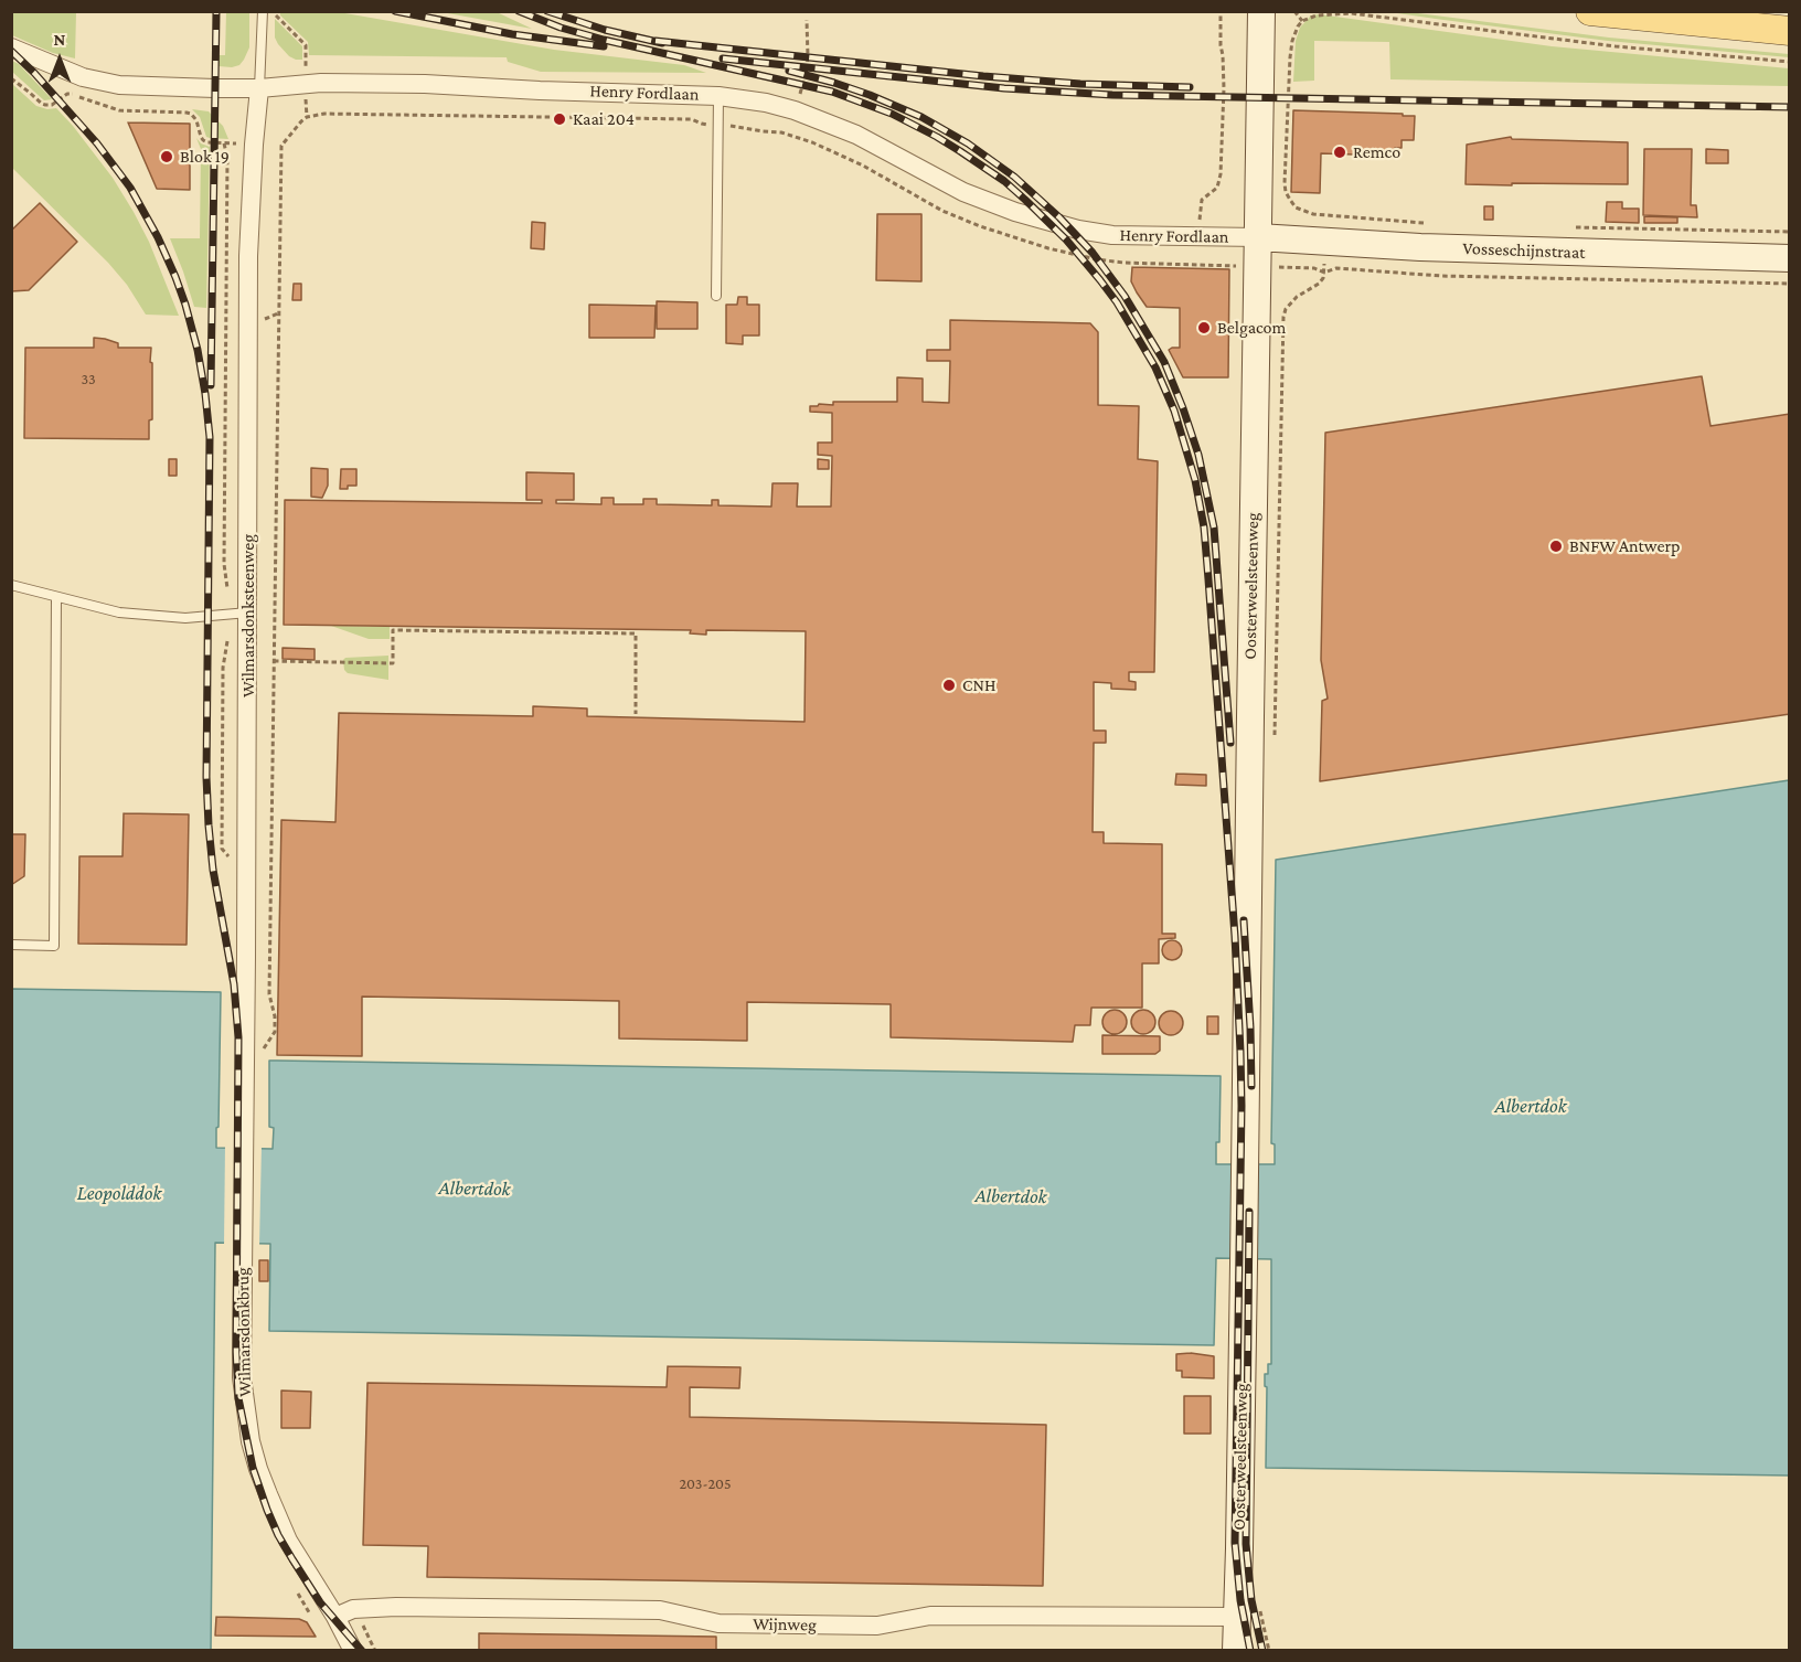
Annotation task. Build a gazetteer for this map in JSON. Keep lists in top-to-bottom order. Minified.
{"streets":{"main road":["Vosseschijnstraat","Oosterweelsteenweg"],"street":["Henry Fordlaan","Wilmarsdonksteenweg","Wilmarsdonkbrug","Wijnweg"]},"crossings":[["Henry Fordlaan","Vosseschijnstraat"],["Henry Fordlaan","Oosterweelsteenweg"],["Henry Fordlaan","Wilmarsdonksteenweg"],["Vosseschijnstraat","Oosterweelsteenweg"],["Oosterweelsteenweg","Wijnweg"],["Wilmarsdonksteenweg","Wilmarsdonkbrug"],["Wilmarsdonkbrug","Wijnweg"]],"water":["Albertdok","Leopolddok"],"places":["Kaai 204","Remco","Blok 19","Belgacom","BNFW Antwerp","CNH"],"house_numbers":["33","203-205"],"north":"top"}
